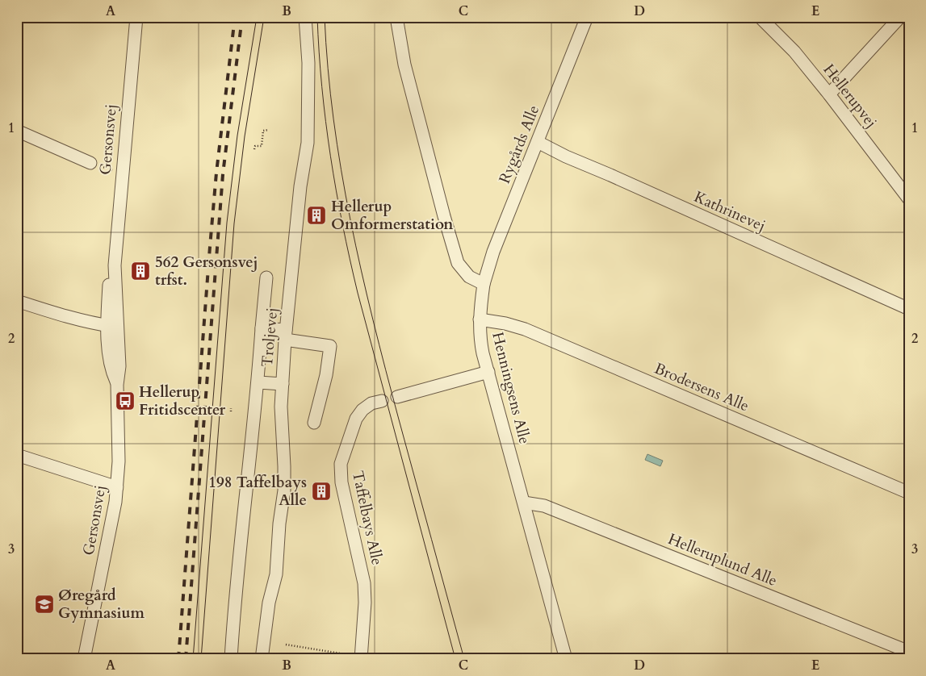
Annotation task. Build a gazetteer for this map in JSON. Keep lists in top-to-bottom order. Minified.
{"streets":{"street":["Hellerupvej","Gersonsvej","Rygårds Alle","Kathrinevej","Troljevej","Brodersens Alle","Henningsens Alle","Taffelbays Alle","Helleruplund Alle"]},"crossings":[["Rygårds Alle","Kathrinevej"],["Rygårds Alle","Henningsens Alle"],["Brodersens Alle","Henningsens Alle"],["Henningsens Alle","Helleruplund Alle"]],"places":{"building":["Hellerup Omformerstation","562 Gersonsvej trfst.","198 Taffelbays Alle"],"bus stop":["Hellerup Fritidscenter"],"school or university":["Øregård Gymnasium"]},"grid":{"columns":["A","B","C","D","E"],"rows":["1","2","3"]}}
